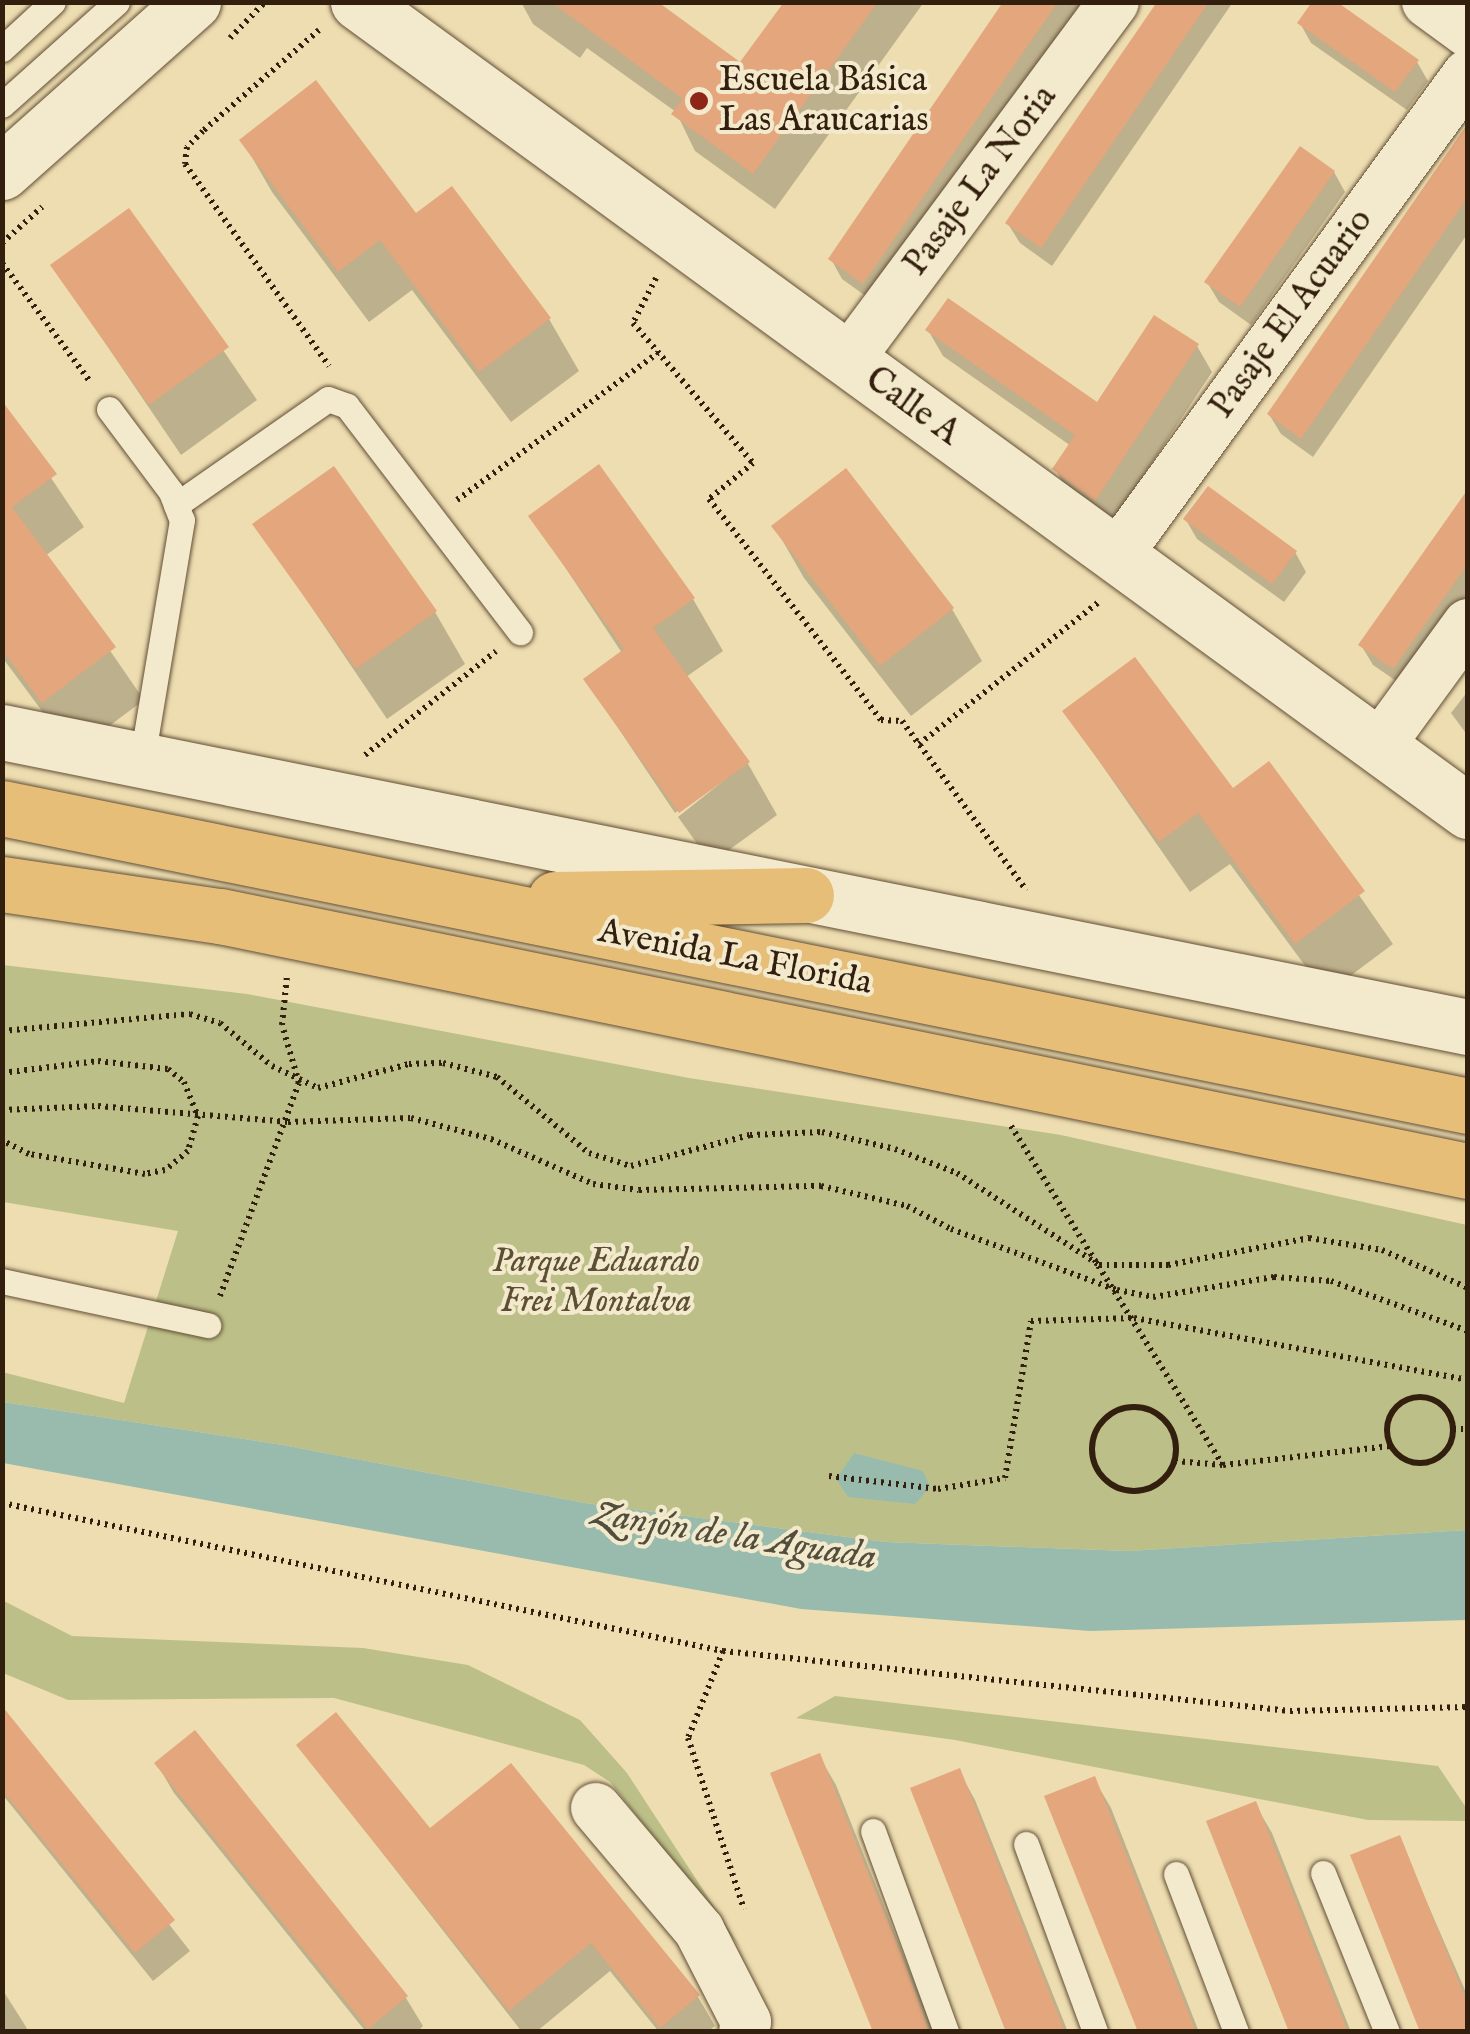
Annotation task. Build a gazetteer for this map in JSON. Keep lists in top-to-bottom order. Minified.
{"streets":{"main road":["Avenida La Florida"],"street":["Pasaje La Noria","Pasaje El Acuario","Calle A"]},"crossings":[["Pasaje La Noria","Calle A"],["Pasaje El Acuario","Calle A"]],"water":["Zanjón de la Aguada"],"parks":["Parque Eduardo Frei Montalva"],"places":["Escuela Básica Las Araucarias"]}
